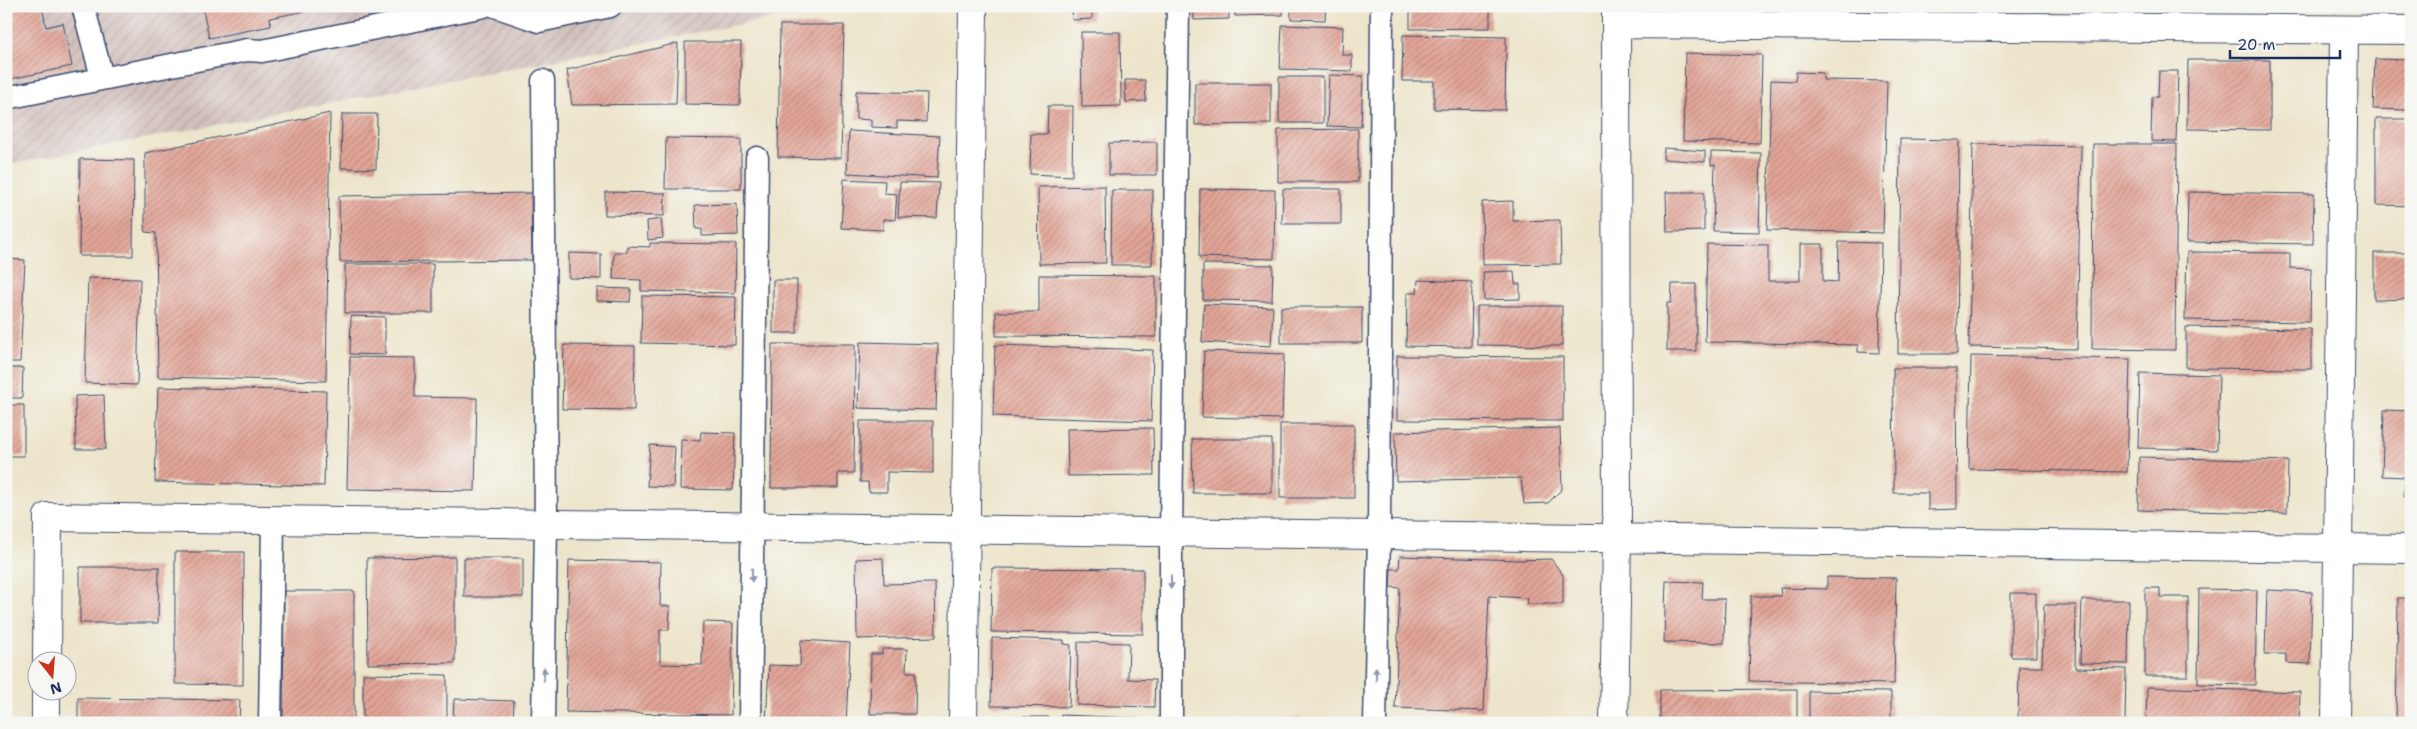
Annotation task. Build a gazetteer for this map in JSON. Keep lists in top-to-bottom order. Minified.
{"scale_bar":"20 m","north":"bottom"}
